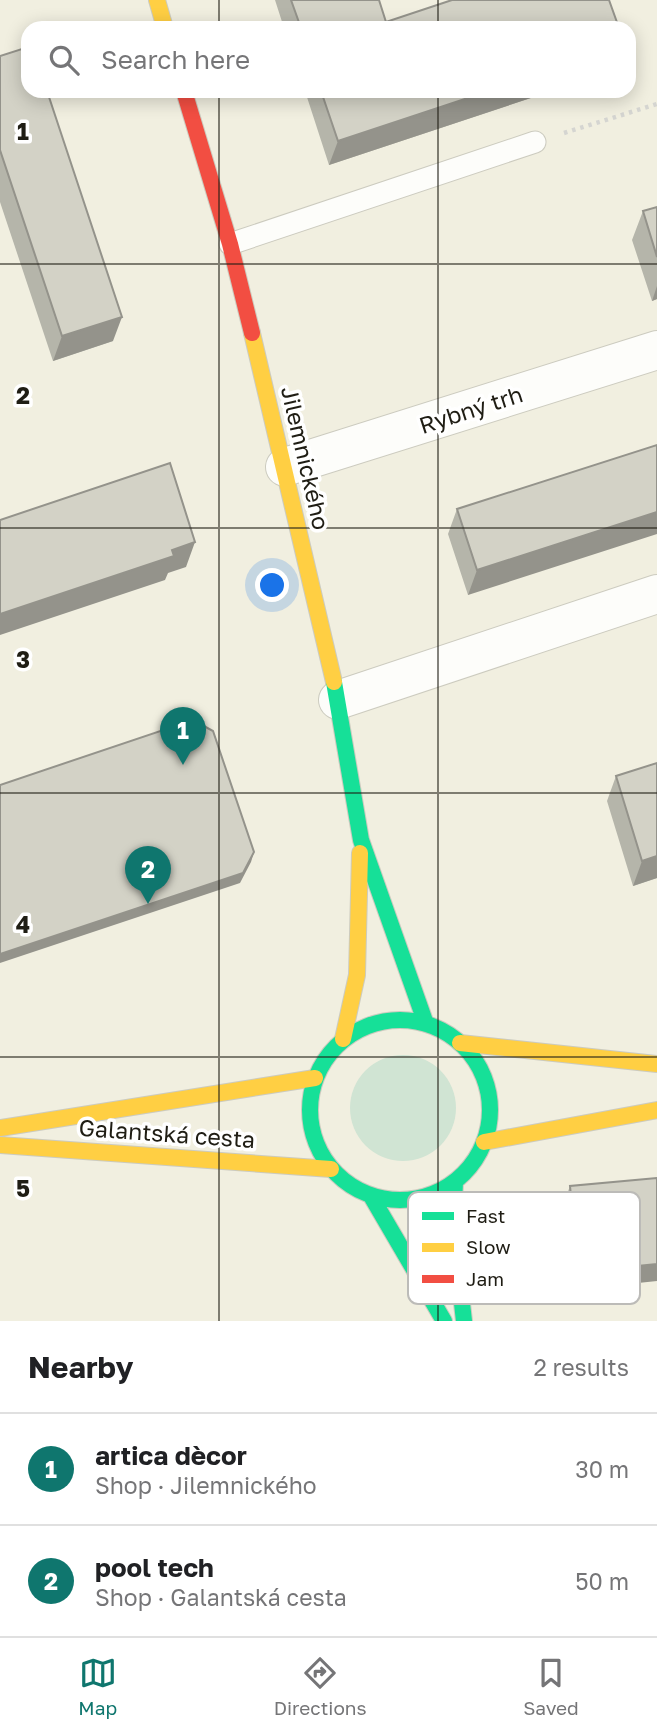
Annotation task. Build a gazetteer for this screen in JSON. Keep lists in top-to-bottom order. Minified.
{"streets":{"main road":["Jilemnického","Galantská cesta"],"street":["Rybný trh"]},"crossings":[["Rybný trh","Jilemnického"]],"legend":["Fast","Slow","Jam"],"page":{"search":"Search here","pins":["1","2"],"heading":["Nearby","2 results"],"list":[{"mark":"1","name":"artica dècor","note":"Shop · Jilemnického","value":"30 m"},{"mark":"2","name":"pool tech","note":"Shop · Galantská cesta","value":"50 m"}],"nav":["Map","Directions","Saved"]},"grid":{"rows":["1","2","3","4","5"]}}
